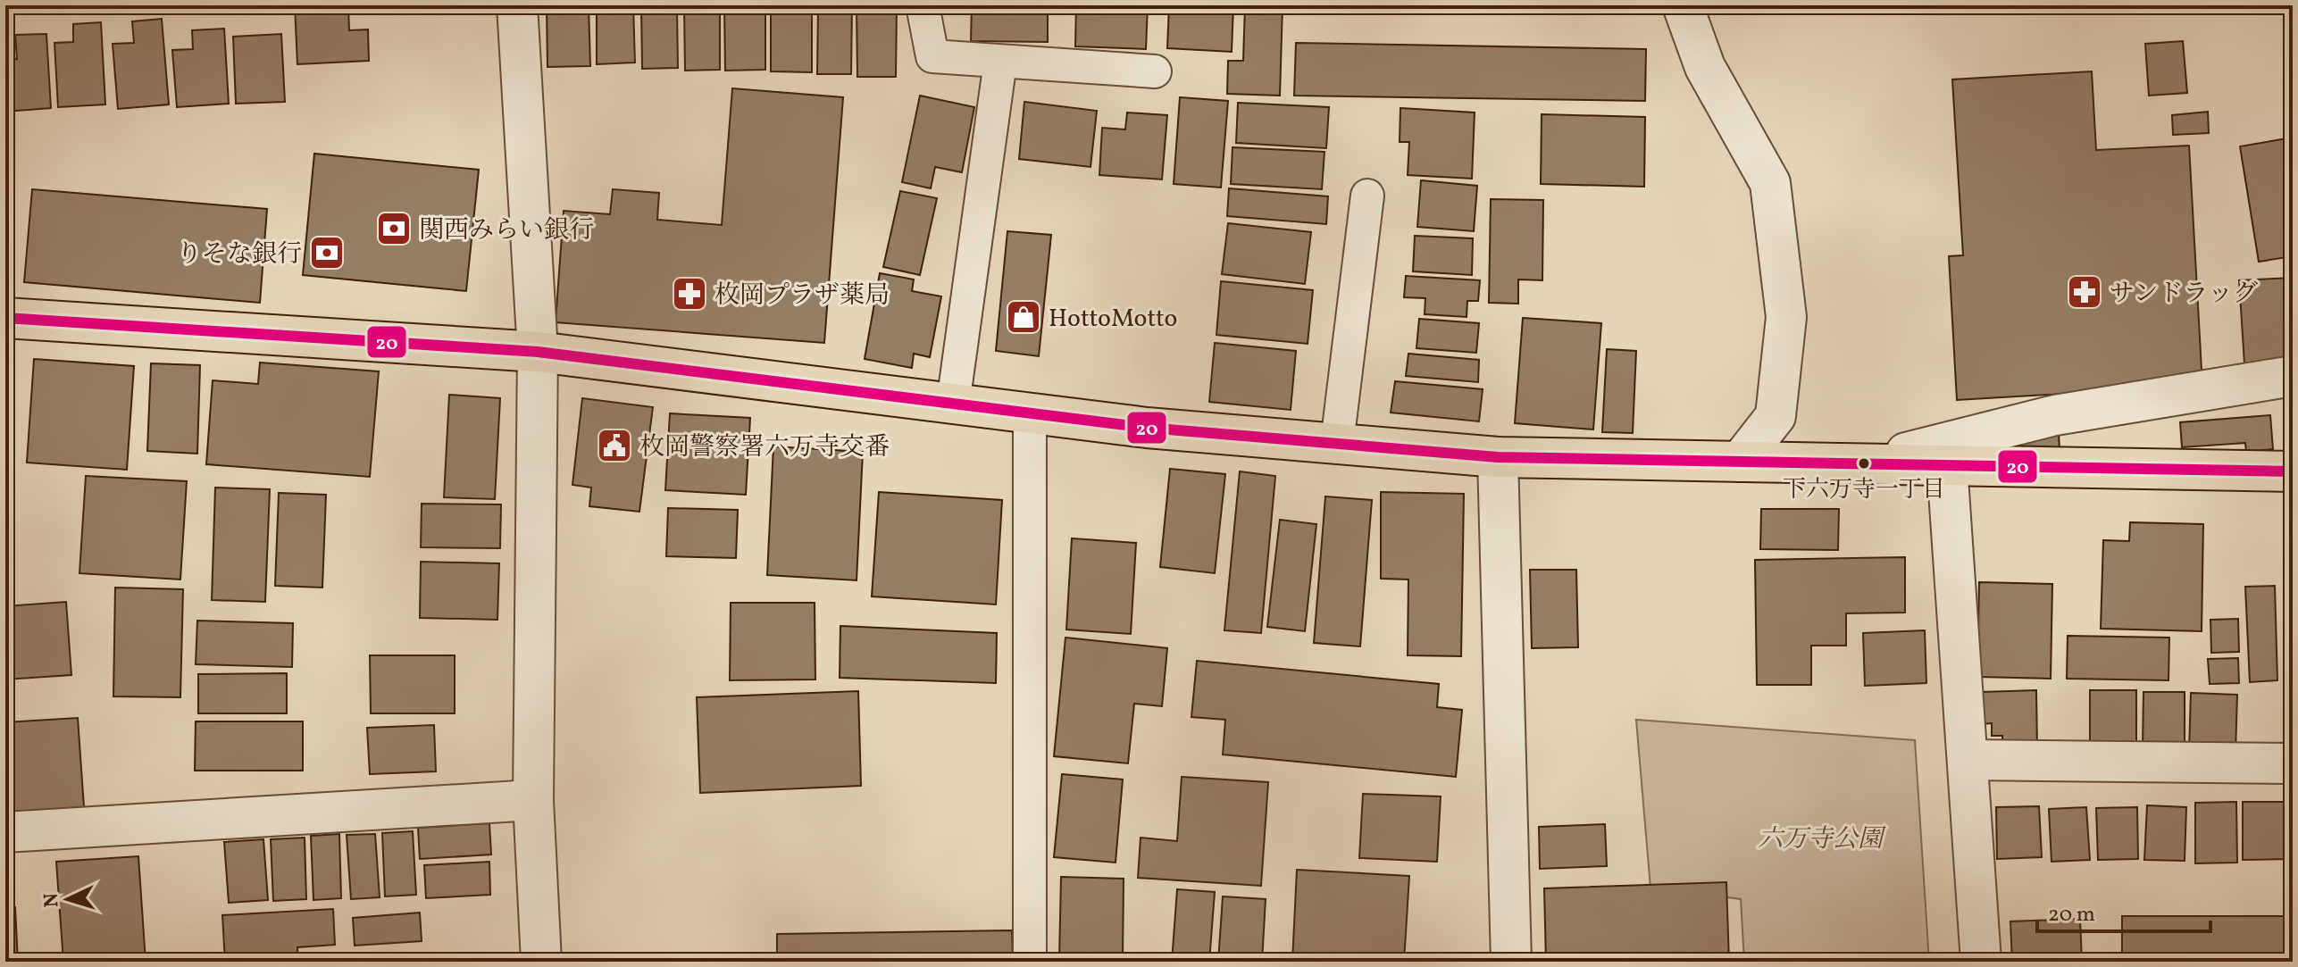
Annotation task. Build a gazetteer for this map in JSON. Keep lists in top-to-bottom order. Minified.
{"parks":["六万寺公園"],"places":{"bank":["関西みらい銀行","りそな銀行"],"pharmacy":["サンドラッグ","枚岡プラザ薬局"],"shop":["HottoMotto"],"public building":["枚岡警察署六万寺交番"],"other":["下六万寺一丁目"]},"lines":["transit line 20"],"scale_bar":"20 m","north":"left"}
